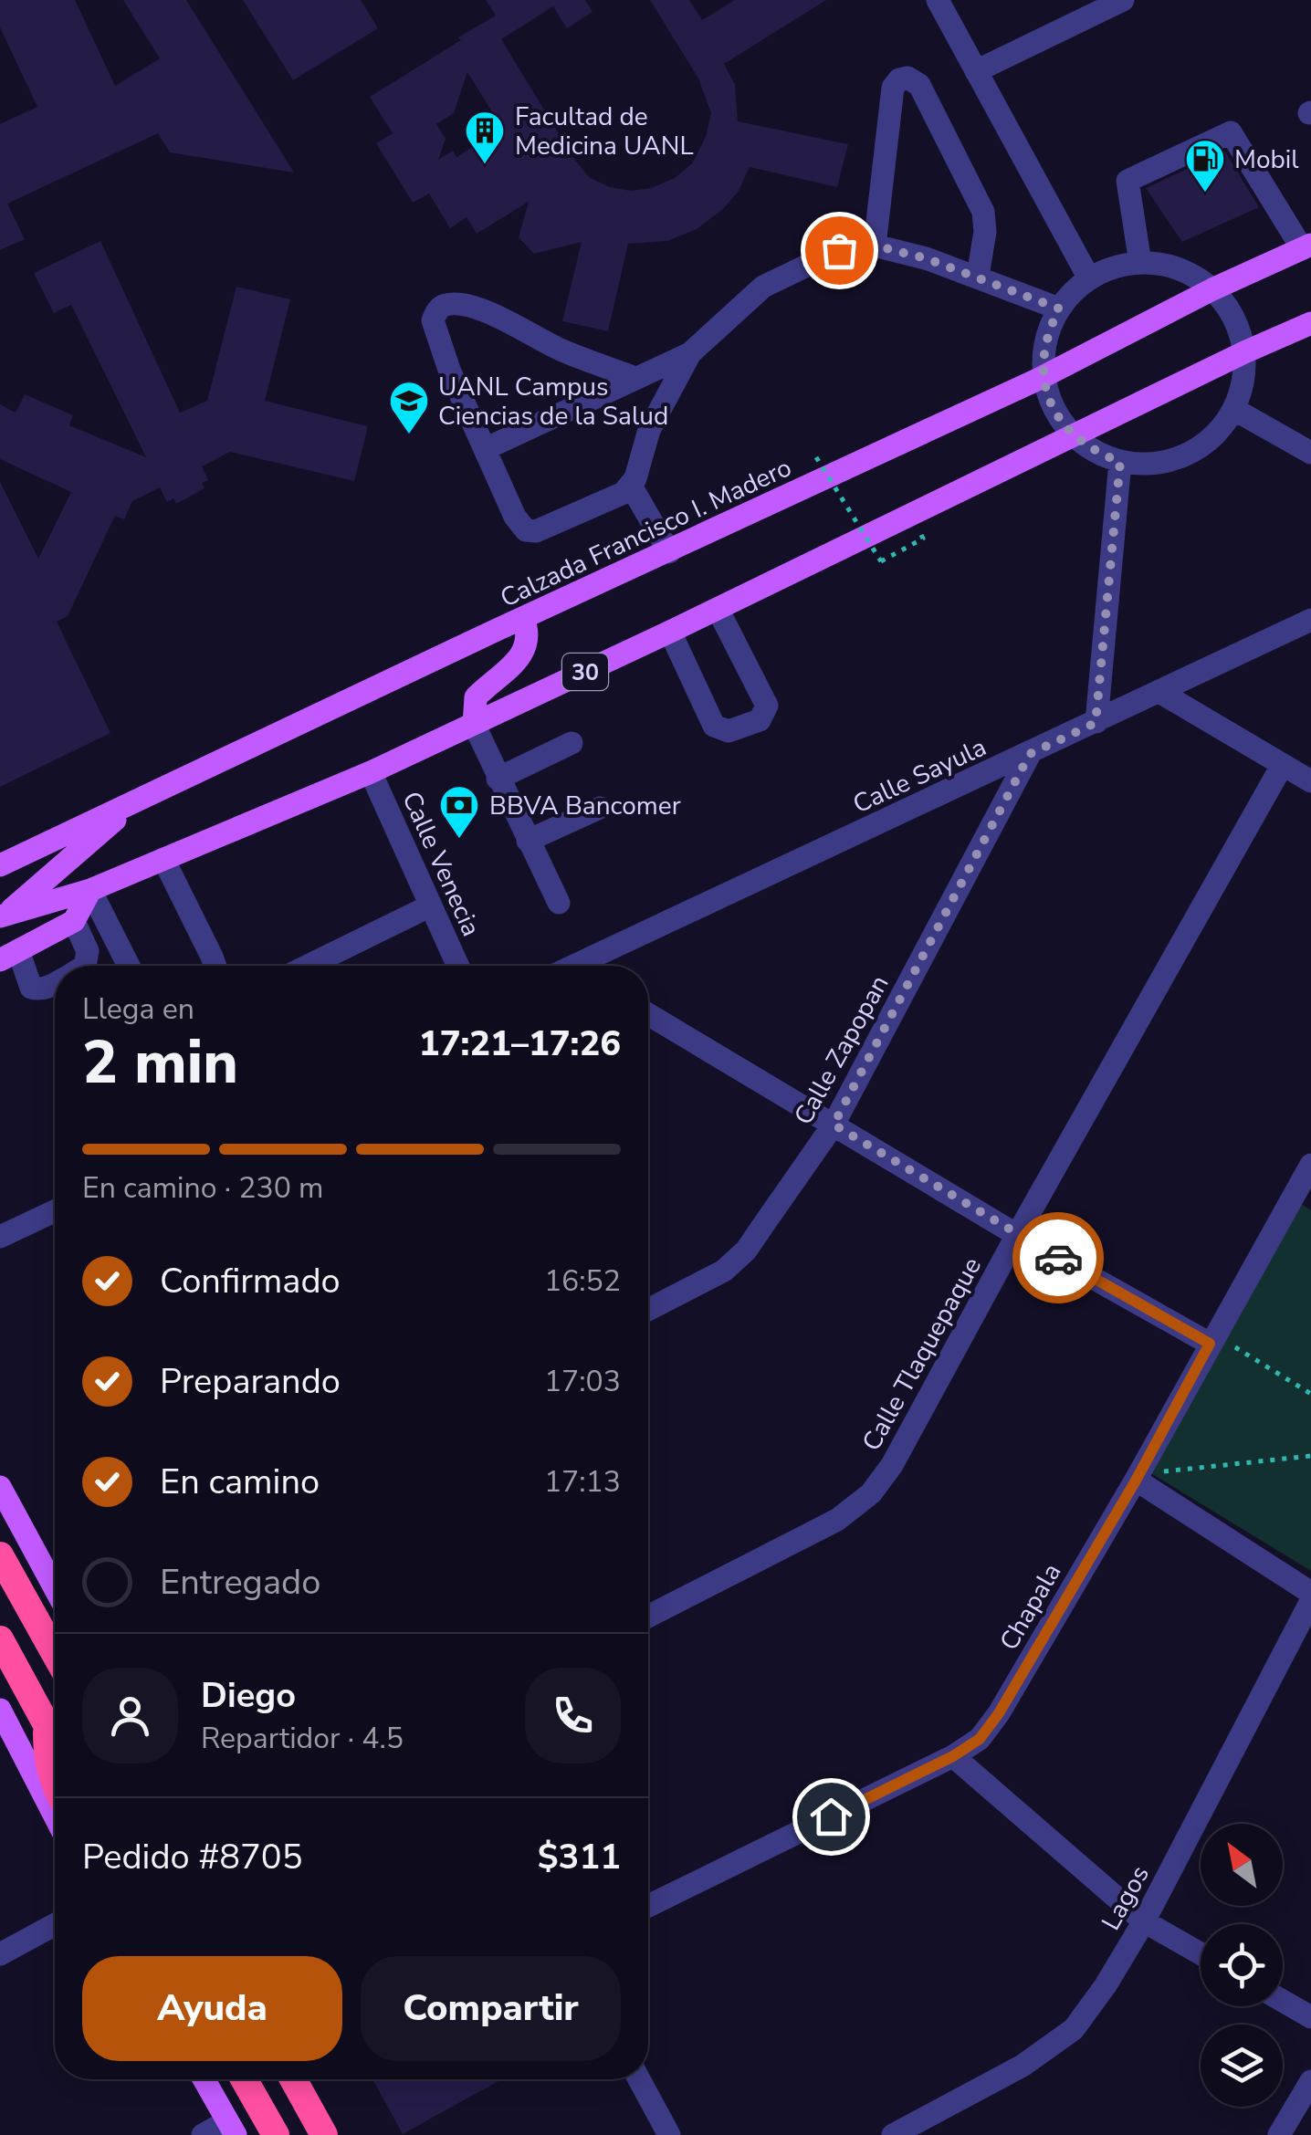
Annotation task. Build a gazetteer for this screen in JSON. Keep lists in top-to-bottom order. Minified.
{"streets":{"main road":["Calzada Francisco I. Madero","30"],"street":["Calle Sayula","Calle Venecia","Calle Zapopan","Calle Tlaquepaque","Chapala","Lagos"]},"crossings":[["30","Calle Venecia"],["Calle Sayula","Calle Zapopan"]],"places":{"building":["Facultad de Medicina UANL"],"fuel station":["Mobil"],"school or university":["UANL Campus Ciencias de la Salud"],"bank":["BBVA Bancomer"]},"north":"top left","page":{"heading":["2 min","Llega en","17:21–17:26"],"panel":["Diego","Repartidor · 4.5","Pedido #8705","$311"],"bar":"En camino · 230 m","list":[["Confirmado","16:52"],["Preparando","17:03"],["En camino","17:13"],"Entregado"],"buttons":["Ayuda","Compartir"]}}
